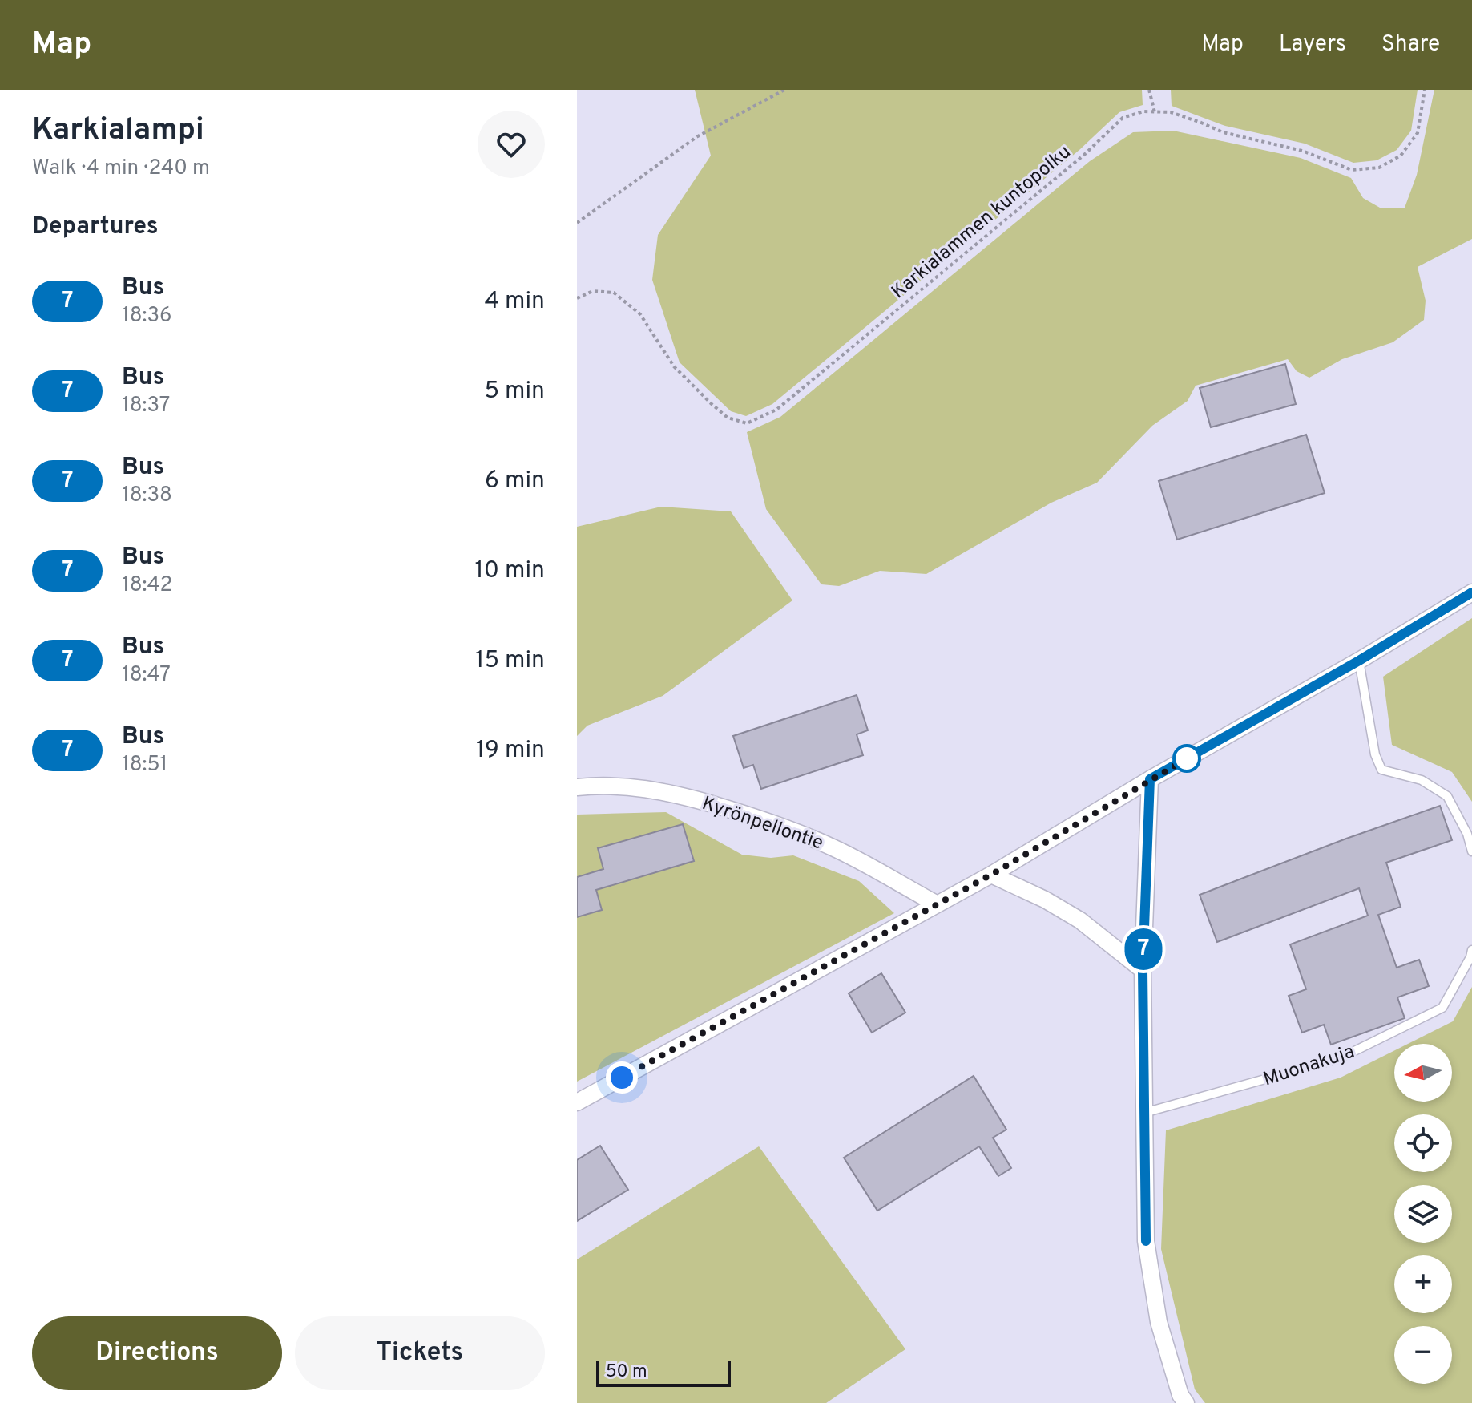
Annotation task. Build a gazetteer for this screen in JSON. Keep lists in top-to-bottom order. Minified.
{"streets":{"street":["Kyrönpellontie"],"lane":["Muonakuja"],"path":["Karkialammen kuntopolku"]},"lines":["bus line 7"],"scale_bar":"50 m","north":"left","page":{"header":"Map","nav":["Map","Layers","Share"],"heading":[["Karkialampi","Walk · 4 min · 240 m"],"Departures"],"on_map":"7","list":[{"mark":"7","name":"Bus","note":"18:36","value":"4 min"},{"mark":"7","name":"Bus","note":"18:37","value":"5 min"},{"mark":"7","name":"Bus","note":"18:38","value":"6 min"},{"mark":"7","name":"Bus","note":"18:42","value":"10 min"},{"mark":"7","name":"Bus","note":"18:47","value":"15 min"},{"mark":"7","name":"Bus","note":"18:51","value":"19 min"}],"map_buttons":["+","−"],"buttons":["Directions","Tickets"],"scale":"50 m"}}
